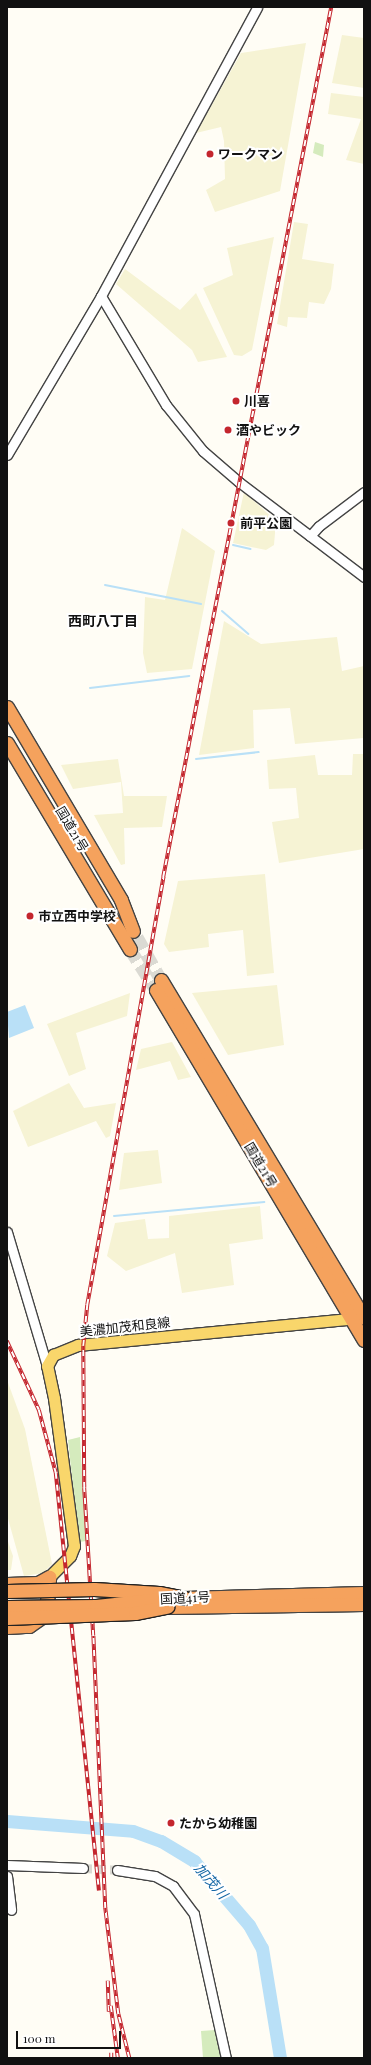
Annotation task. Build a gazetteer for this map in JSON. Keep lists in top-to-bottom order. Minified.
{"streets":{"highway":["国道21号","国道41号"],"main road":["美濃加茂和良線"]},"crossings":[["国道21号","美濃加茂和良線"]],"districts":["西町八丁目"],"water":["加茂川"],"places":["ワークマン","川喜","酒やビック","前平公園","市立西中学校","たから幼稚園"],"scale_bar":"100 m"}
